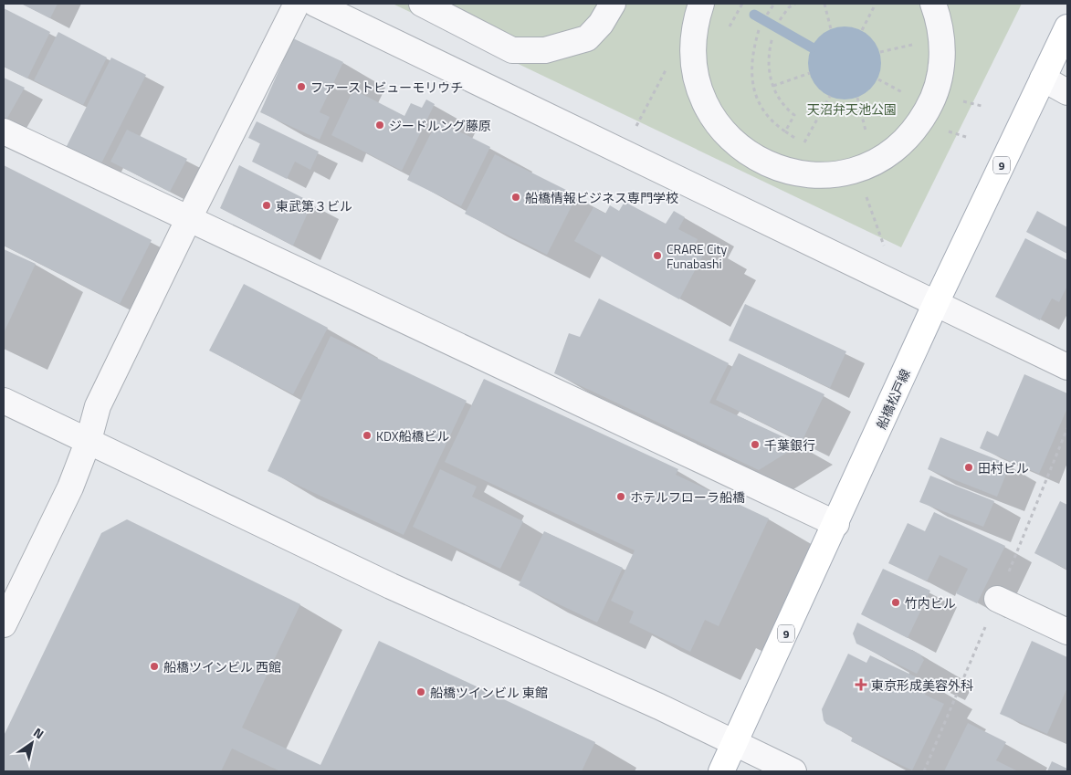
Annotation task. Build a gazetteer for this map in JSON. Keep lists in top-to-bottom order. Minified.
{"streets":{"main road":["9","船橋松戸線"]},"parks":["天沼弁天池公園"],"places":{"other":["ファーストビューモリウチ","ジードルング藤原","船橋情報ビジネス専門学校","東武第３ビル","CRARE City Funabashi","KDX船橋ビル","千葉銀行","田村ビル","ホテルフローラ船橋","竹内ビル","船橋ツインビル 西館","船橋ツインビル 東館"],"health":["東京形成美容外科"]},"north":"top right"}
